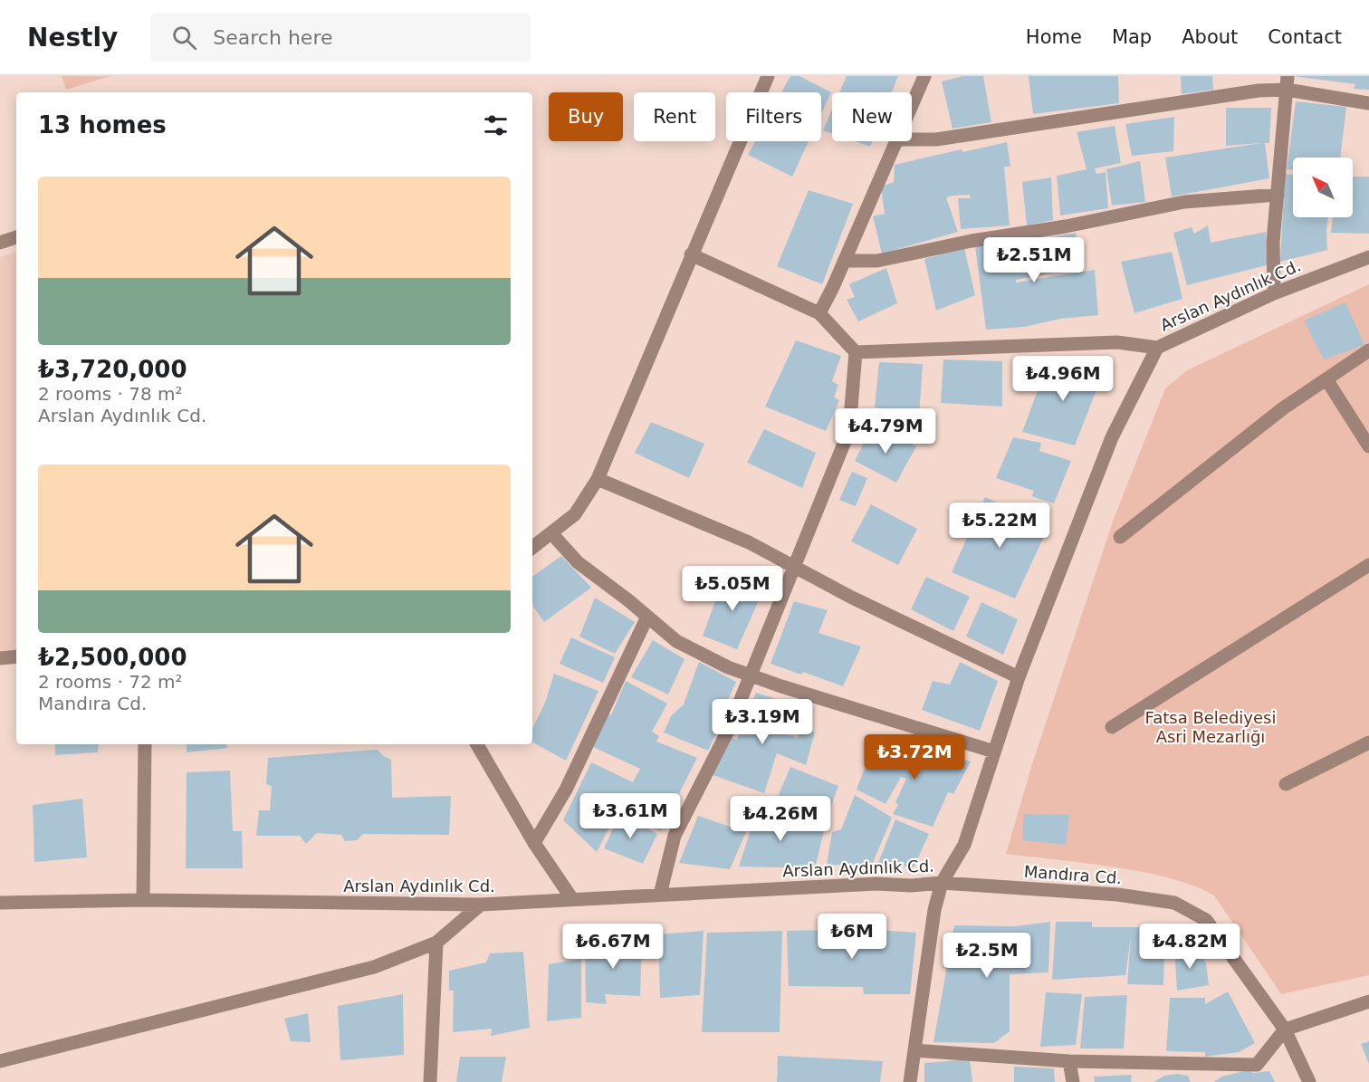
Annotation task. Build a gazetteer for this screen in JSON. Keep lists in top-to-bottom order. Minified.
{"streets":{"street":["Arslan Aydınlık Cd.","Mandıra Cd."]},"crossings":[["Arslan Aydınlık Cd.","Mandıra Cd."]],"parks":["Fatsa Belediyesi Asri Mezarlığı"],"north":"top left","page":{"header":"Nestly","search":"Search here","nav":["Home","Map","About","Contact"],"chip":["Buy","Rent","Filters","New"],"heading":"13 homes","list":[{"name":"₺3,720,000","note":"2 rooms · 78 m² · Arslan Aydınlık Cd."},{"name":"₺2,500,000","note":"2 rooms · 72 m² · Mandıra Cd."}],"price":["₺2.51M","₺4.96M","₺4.79M","₺5.22M","₺5.05M","₺3.19M","₺3.72M","₺3.61M","₺4.26M","₺6M","₺6.67M","₺4.82M","₺2.5M"]}}
